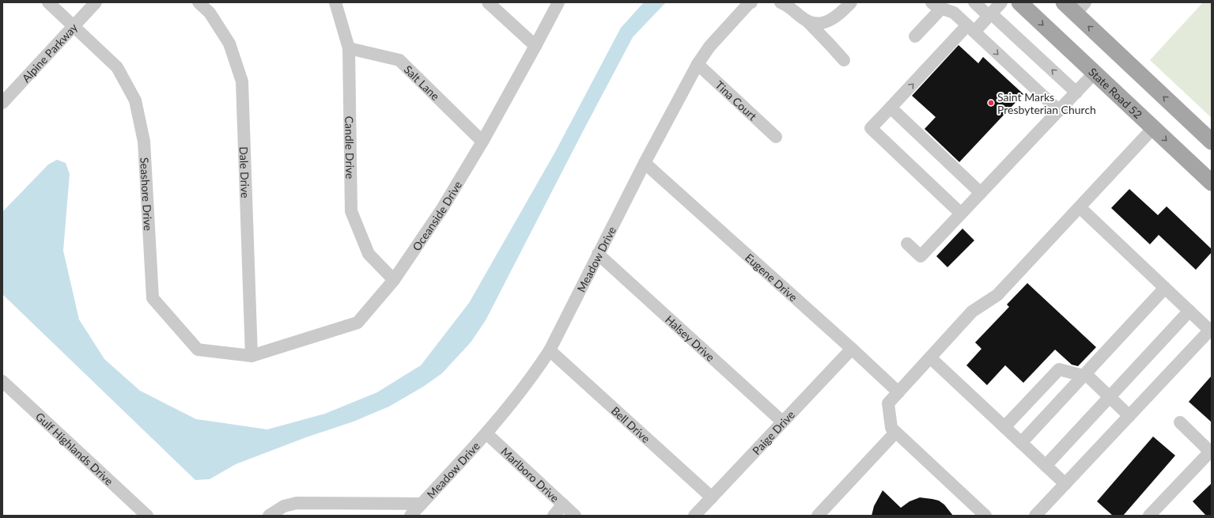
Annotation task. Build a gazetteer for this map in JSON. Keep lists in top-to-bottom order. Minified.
{"streets":{"main road":["State Road 52"],"street":["Alpine Parkway","Salt Lane","Tina Court","Candle Drive","Dale Drive","Seashore Drive","Oceanside Drive","Meadow Drive","Eugene Drive","Halsey Drive","Bell Drive","Paige Drive","Gulf Highlands Drive","Marlboro Drive"]},"crossings":[["Alpine Parkway","Seashore Drive"],["Salt Lane","Candle Drive"],["Salt Lane","Oceanside Drive"],["Tina Court","Meadow Drive"],["Candle Drive","Oceanside Drive"],["Dale Drive","Seashore Drive"],["Dale Drive","Oceanside Drive"],["Seashore Drive","Oceanside Drive"],["Meadow Drive","Eugene Drive"],["Meadow Drive","Halsey Drive"],["Meadow Drive","Bell Drive"],["Meadow Drive","Marlboro Drive"],["Eugene Drive","Paige Drive"],["Halsey Drive","Paige Drive"],["Bell Drive","Paige Drive"]],"places":["Saint Marks Presbyterian Church"]}
